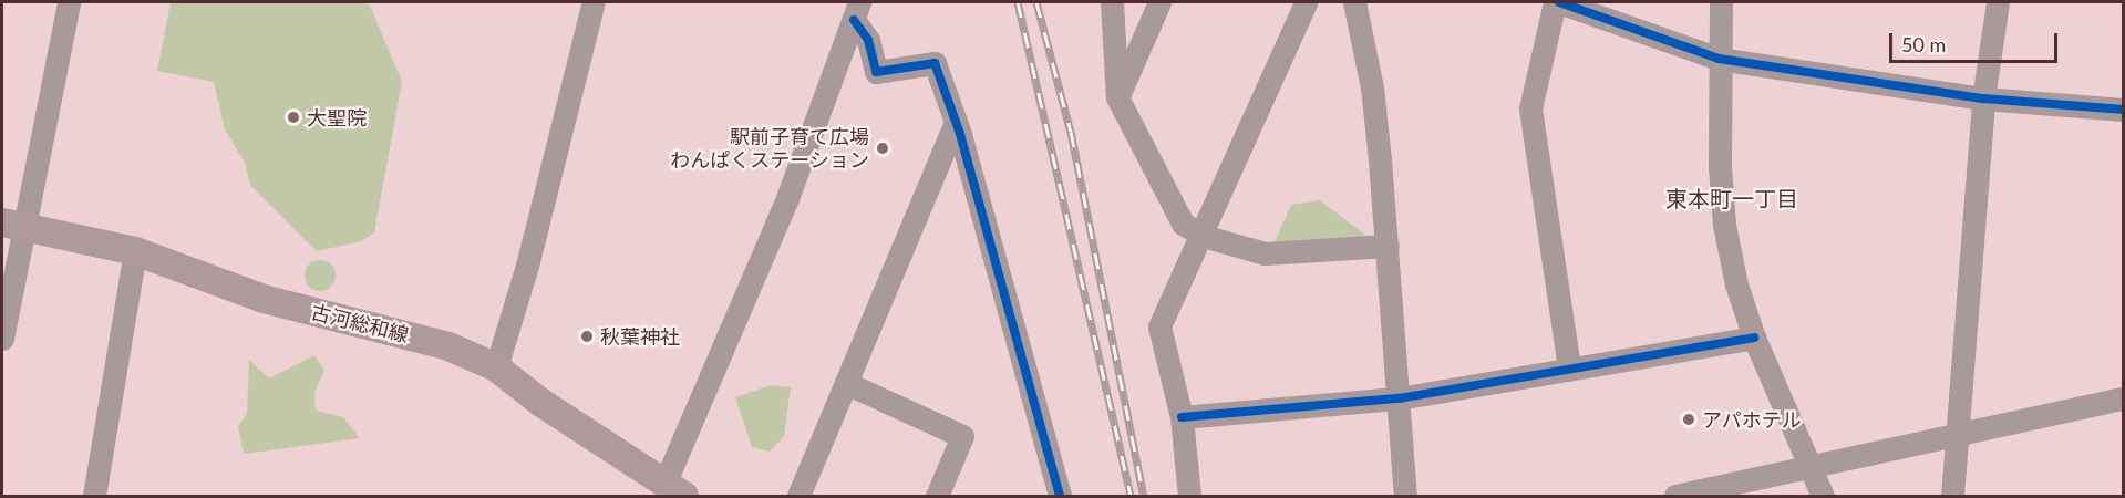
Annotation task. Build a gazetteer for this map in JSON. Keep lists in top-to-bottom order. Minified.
{"streets":{"main road":["古河総和線"]},"districts":["東本町一丁目"],"places":["大聖院","駅前子育て広場 わんぱくステーション","秋葉神社","アパホテル"],"scale_bar":"50 m"}
